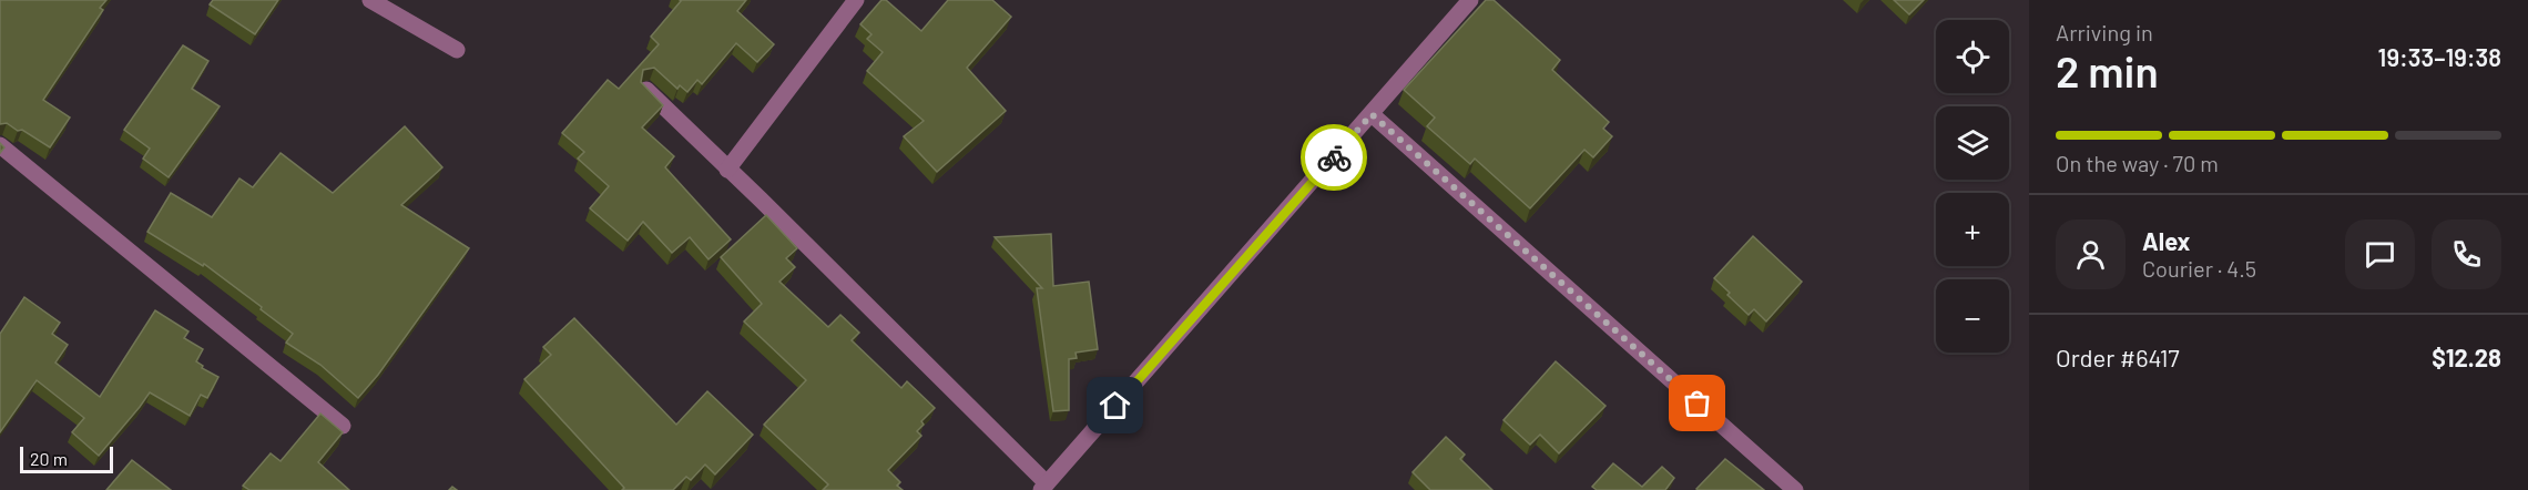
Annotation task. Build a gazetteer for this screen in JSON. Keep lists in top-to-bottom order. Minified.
{"scale_bar":"20 m","page":{"heading":["2 min","Arriving in","19:33–19:38"],"panel":["Alex","Courier · 4.5","Order #6417","$12.28"],"map_buttons":["+","−"],"bar":"On the way · 70 m","scale":"20 m"}}
